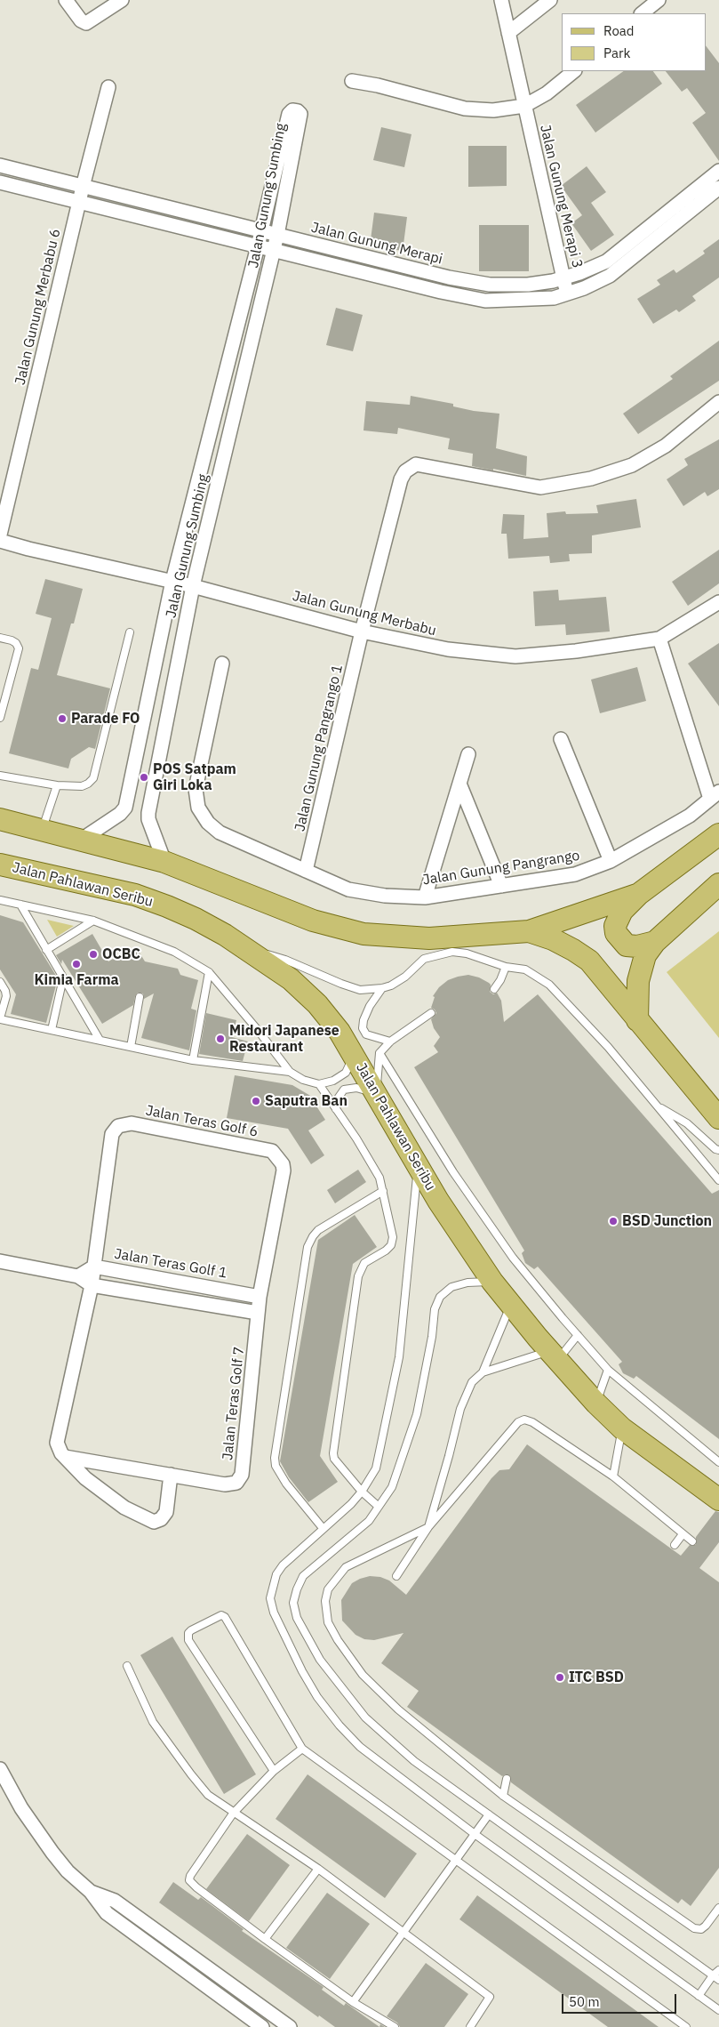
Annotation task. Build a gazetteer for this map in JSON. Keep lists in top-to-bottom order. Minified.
{"streets":{"main road":["Jalan Pahlawan Seribu"],"street":["Jalan Gunung Sumbing","Jalan Gunung Merapi 3","Jalan Gunung Merapi","Jalan Gunung Merbabu 6","Jalan Gunung Merbabu","Jalan Gunung Pangrango 1","Jalan Gunung Pangrango","Jalan Teras Golf 6","Jalan Teras Golf 1","Jalan Teras Golf 7"]},"crossings":[["Jalan Gunung Sumbing","Jalan Gunung Merapi"],["Jalan Gunung Sumbing","Jalan Gunung Merbabu"],["Jalan Gunung Merapi 3","Jalan Gunung Merapi"],["Jalan Gunung Merapi","Jalan Gunung Merbabu 6"],["Jalan Gunung Merbabu","Jalan Gunung Pangrango 1"],["Jalan Gunung Pangrango 1","Jalan Gunung Pangrango"],["Jalan Teras Golf 6","Jalan Teras Golf 1"],["Jalan Teras Golf 6","Jalan Teras Golf 7"]],"places":["Parade FO","POS Satpam Giri Loka","OCBC","Kimia Farma","Midori Japanese Restaurant","Saputra Ban","BSD Junction","ITC BSD"],"legend":["Road","Park"],"scale_bar":"50 m"}
